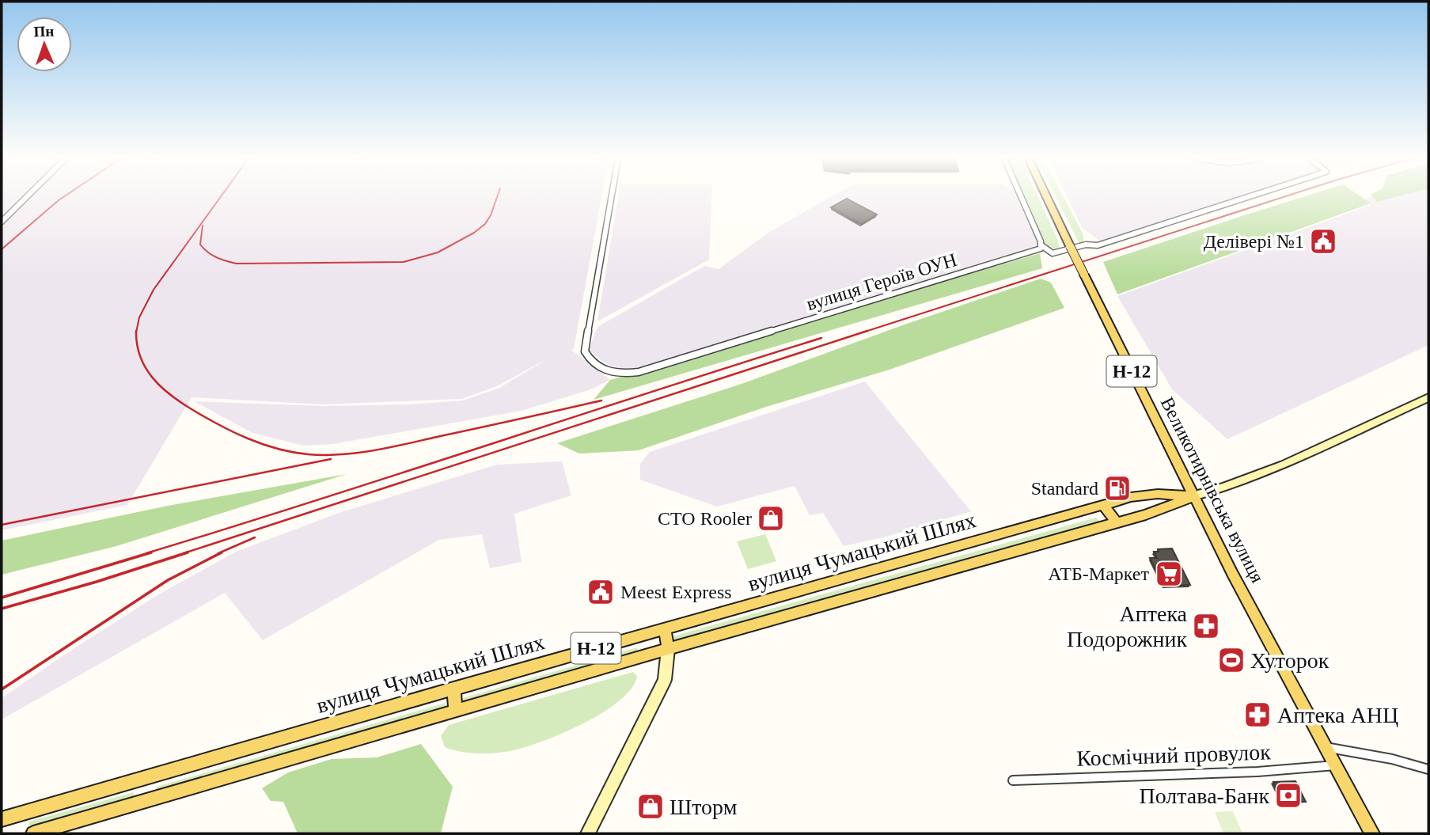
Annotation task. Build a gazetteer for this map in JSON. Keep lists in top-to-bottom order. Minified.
{"streets":{"main road":["Н-12","Великотирнівська вулиця","вулиця Чумацький Шлях"],"street":["вулиця Героїв ОУН","Космічний провулок"]},"crossings":[["Великотирнівська вулиця","вулиця Чумацький Шлях"],["Великотирнівська вулиця","Космічний провулок"]],"places":{"public building":["Делівері №1","Meest Express"],"fuel station":["Standard"],"shop":["СТО Rooler","Шторм"],"supermarket":["АТБ-Маркет"],"pharmacy":["Аптека Подорожник","Аптека АНЦ"],"sports":["Хуторок"],"bank":["Полтава-Банк"]},"north":"top"}
